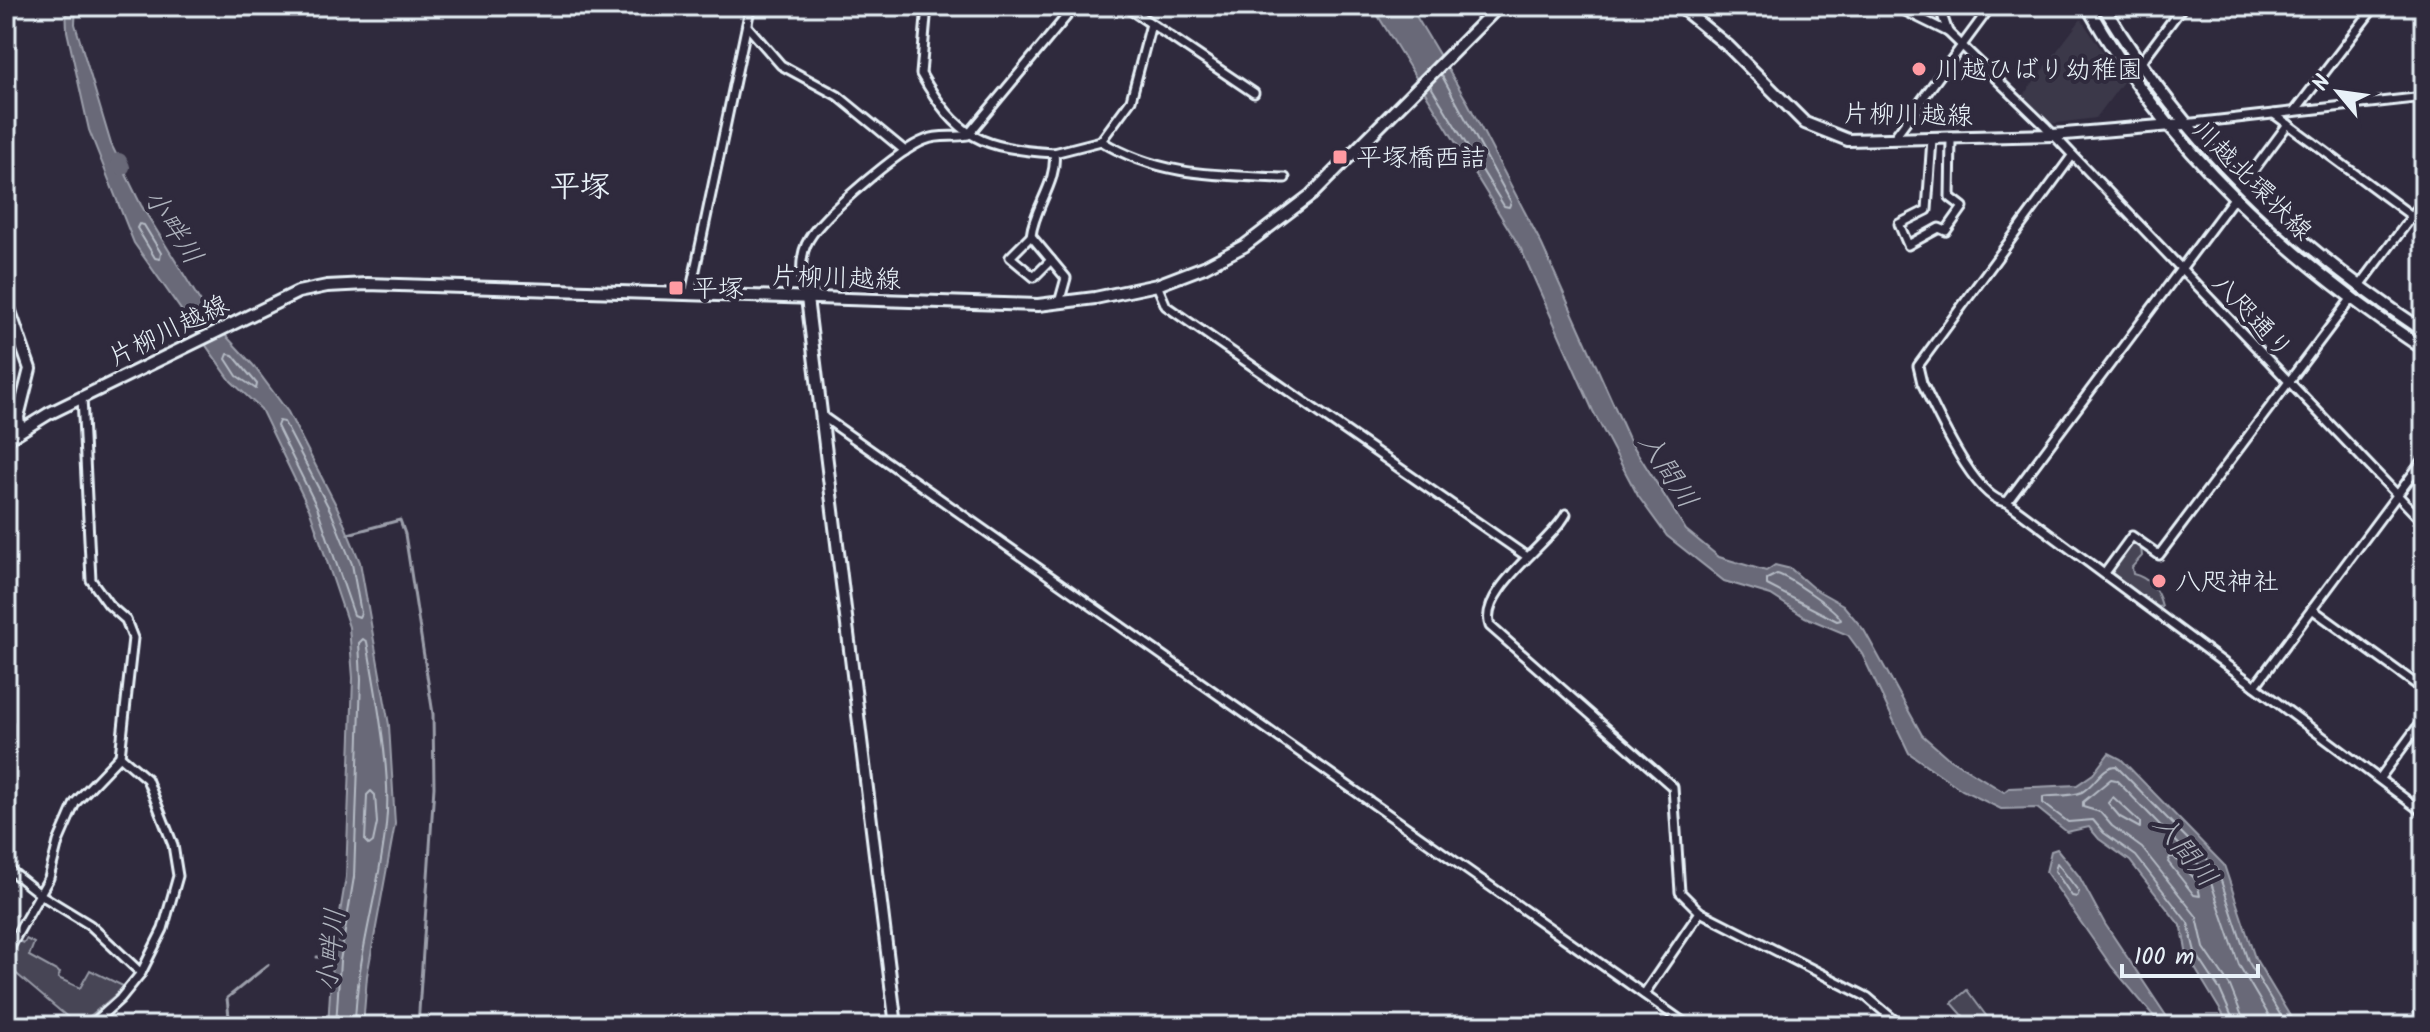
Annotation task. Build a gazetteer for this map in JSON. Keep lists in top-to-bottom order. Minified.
{"streets":{"main road":["片柳川越線","川越北環状線"],"street":["八咫通り"]},"crossings":[["片柳川越線","川越北環状線"],["片柳川越線","八咫通り"]],"districts":["平塚"],"water":["小畔川","入間川"],"places":{"other":["川越ひばり幼稚園","八咫神社"],"transit":["平塚橋西詰","平塚"]},"scale_bar":"100 m","north":"top left"}
